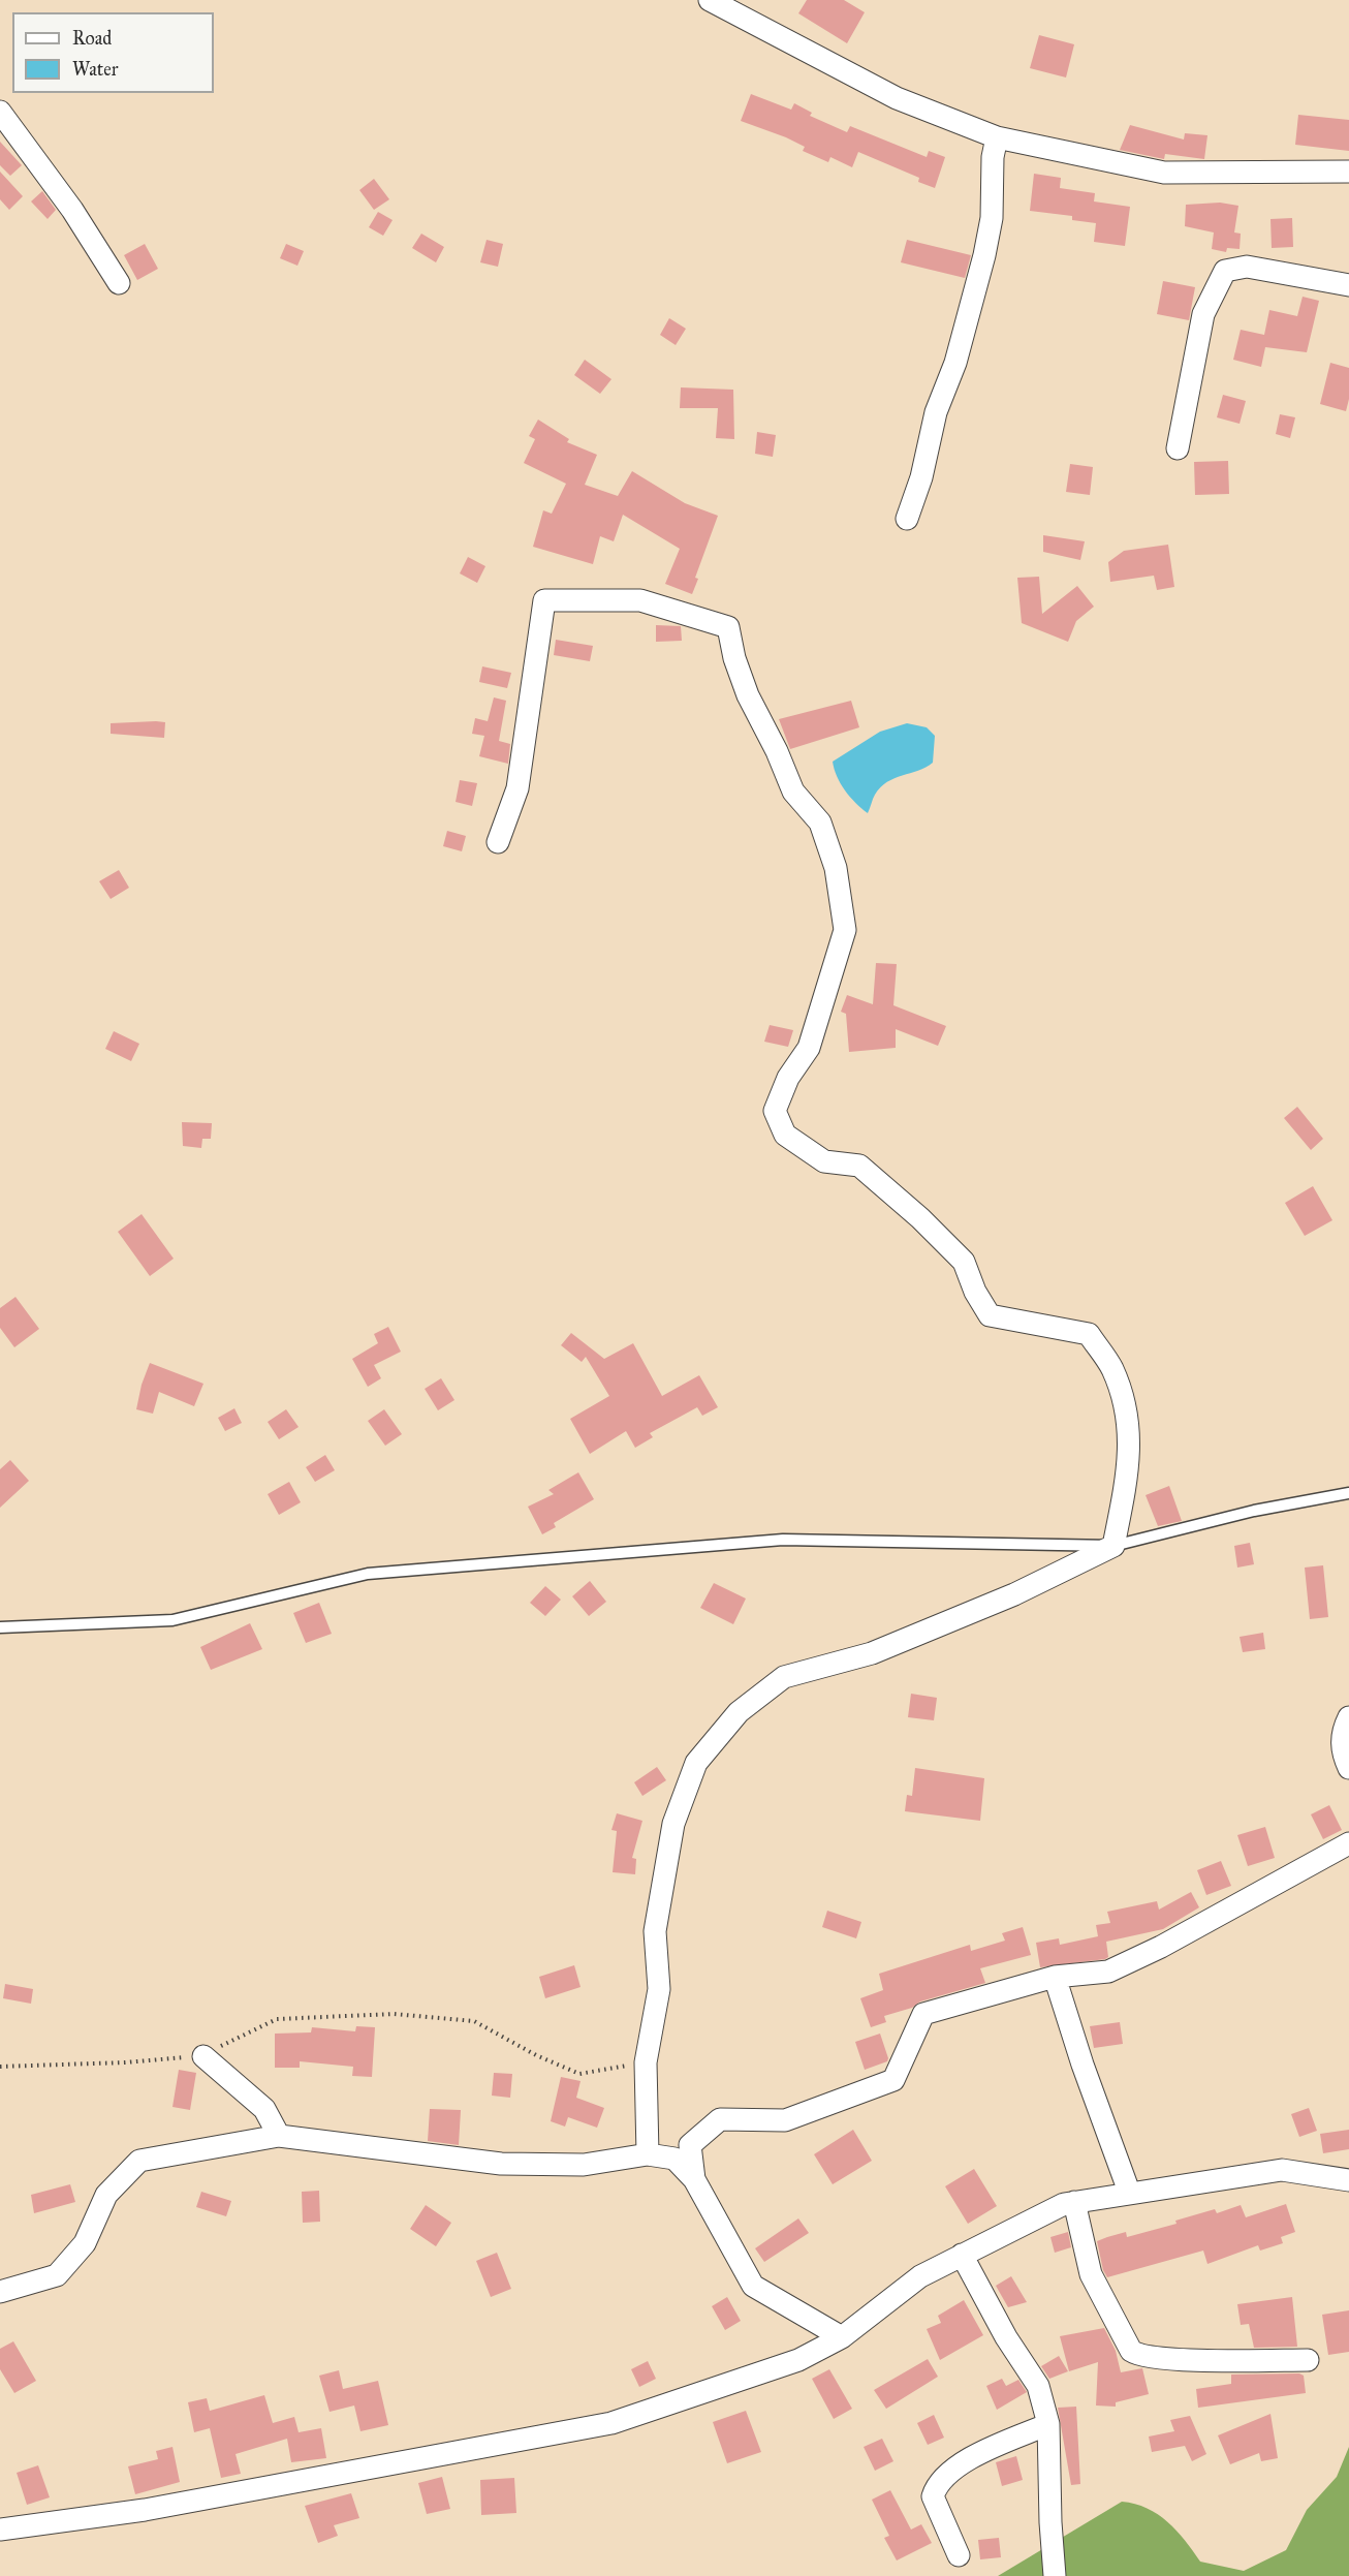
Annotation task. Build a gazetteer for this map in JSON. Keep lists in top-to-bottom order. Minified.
{"legend":["Road","Water"]}
